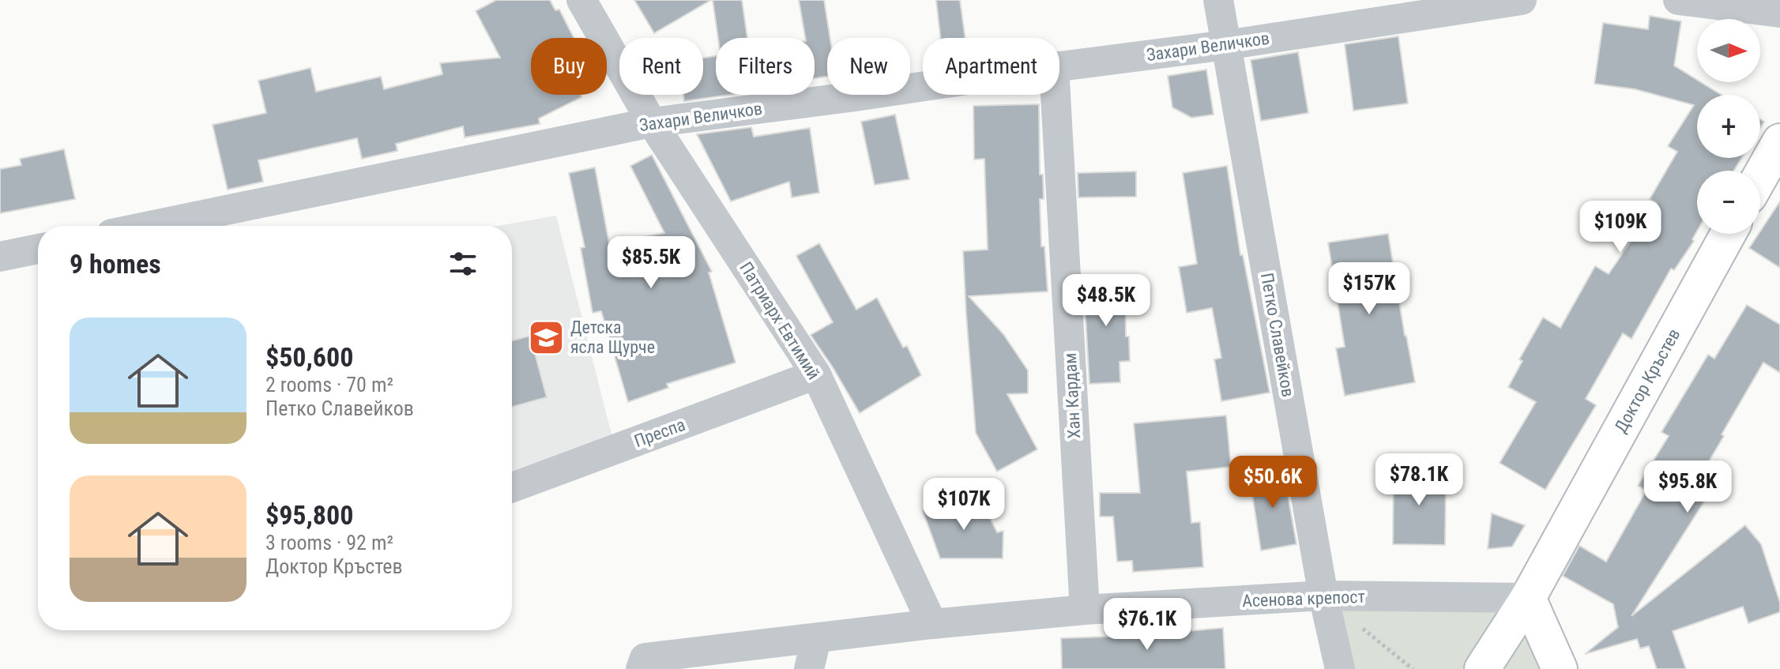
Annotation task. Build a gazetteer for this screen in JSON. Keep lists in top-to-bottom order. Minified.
{"streets":{"street":["Захари Величков","Патриарх Евтимий","Петко Славейков","Доктор Кръстев","Хан Кардам","Преспа","Асенова крепост"]},"crossings":[["Захари Величков","Патриарх Евтимий"],["Захари Величков","Петко Славейков"],["Патриарх Евтимий","Преспа"],["Патриарх Евтимий","Асенова крепост"],["Петко Славейков","Асенова крепост"],["Доктор Кръстев","Асенова крепост"],["Хан Кардам","Асенова крепост"]],"places":{"school or university":["Детска ясла Щурче"]},"north":"right","page":{"map_buttons":["+","−"],"chip":["Buy","Rent","Filters","New","Apartment"],"price":["$109K","$85.5K","$157K","$48.5K","$78.1K","$50.6K","$95.8K","$107K","$76.1K"],"heading":"9 homes","list":[{"name":"$50,600","note":"2 rooms · 70 m² · Петко Славейков"},{"name":"$95,800","note":"3 rooms · 92 m² · Доктор Кръстев"}]}}
